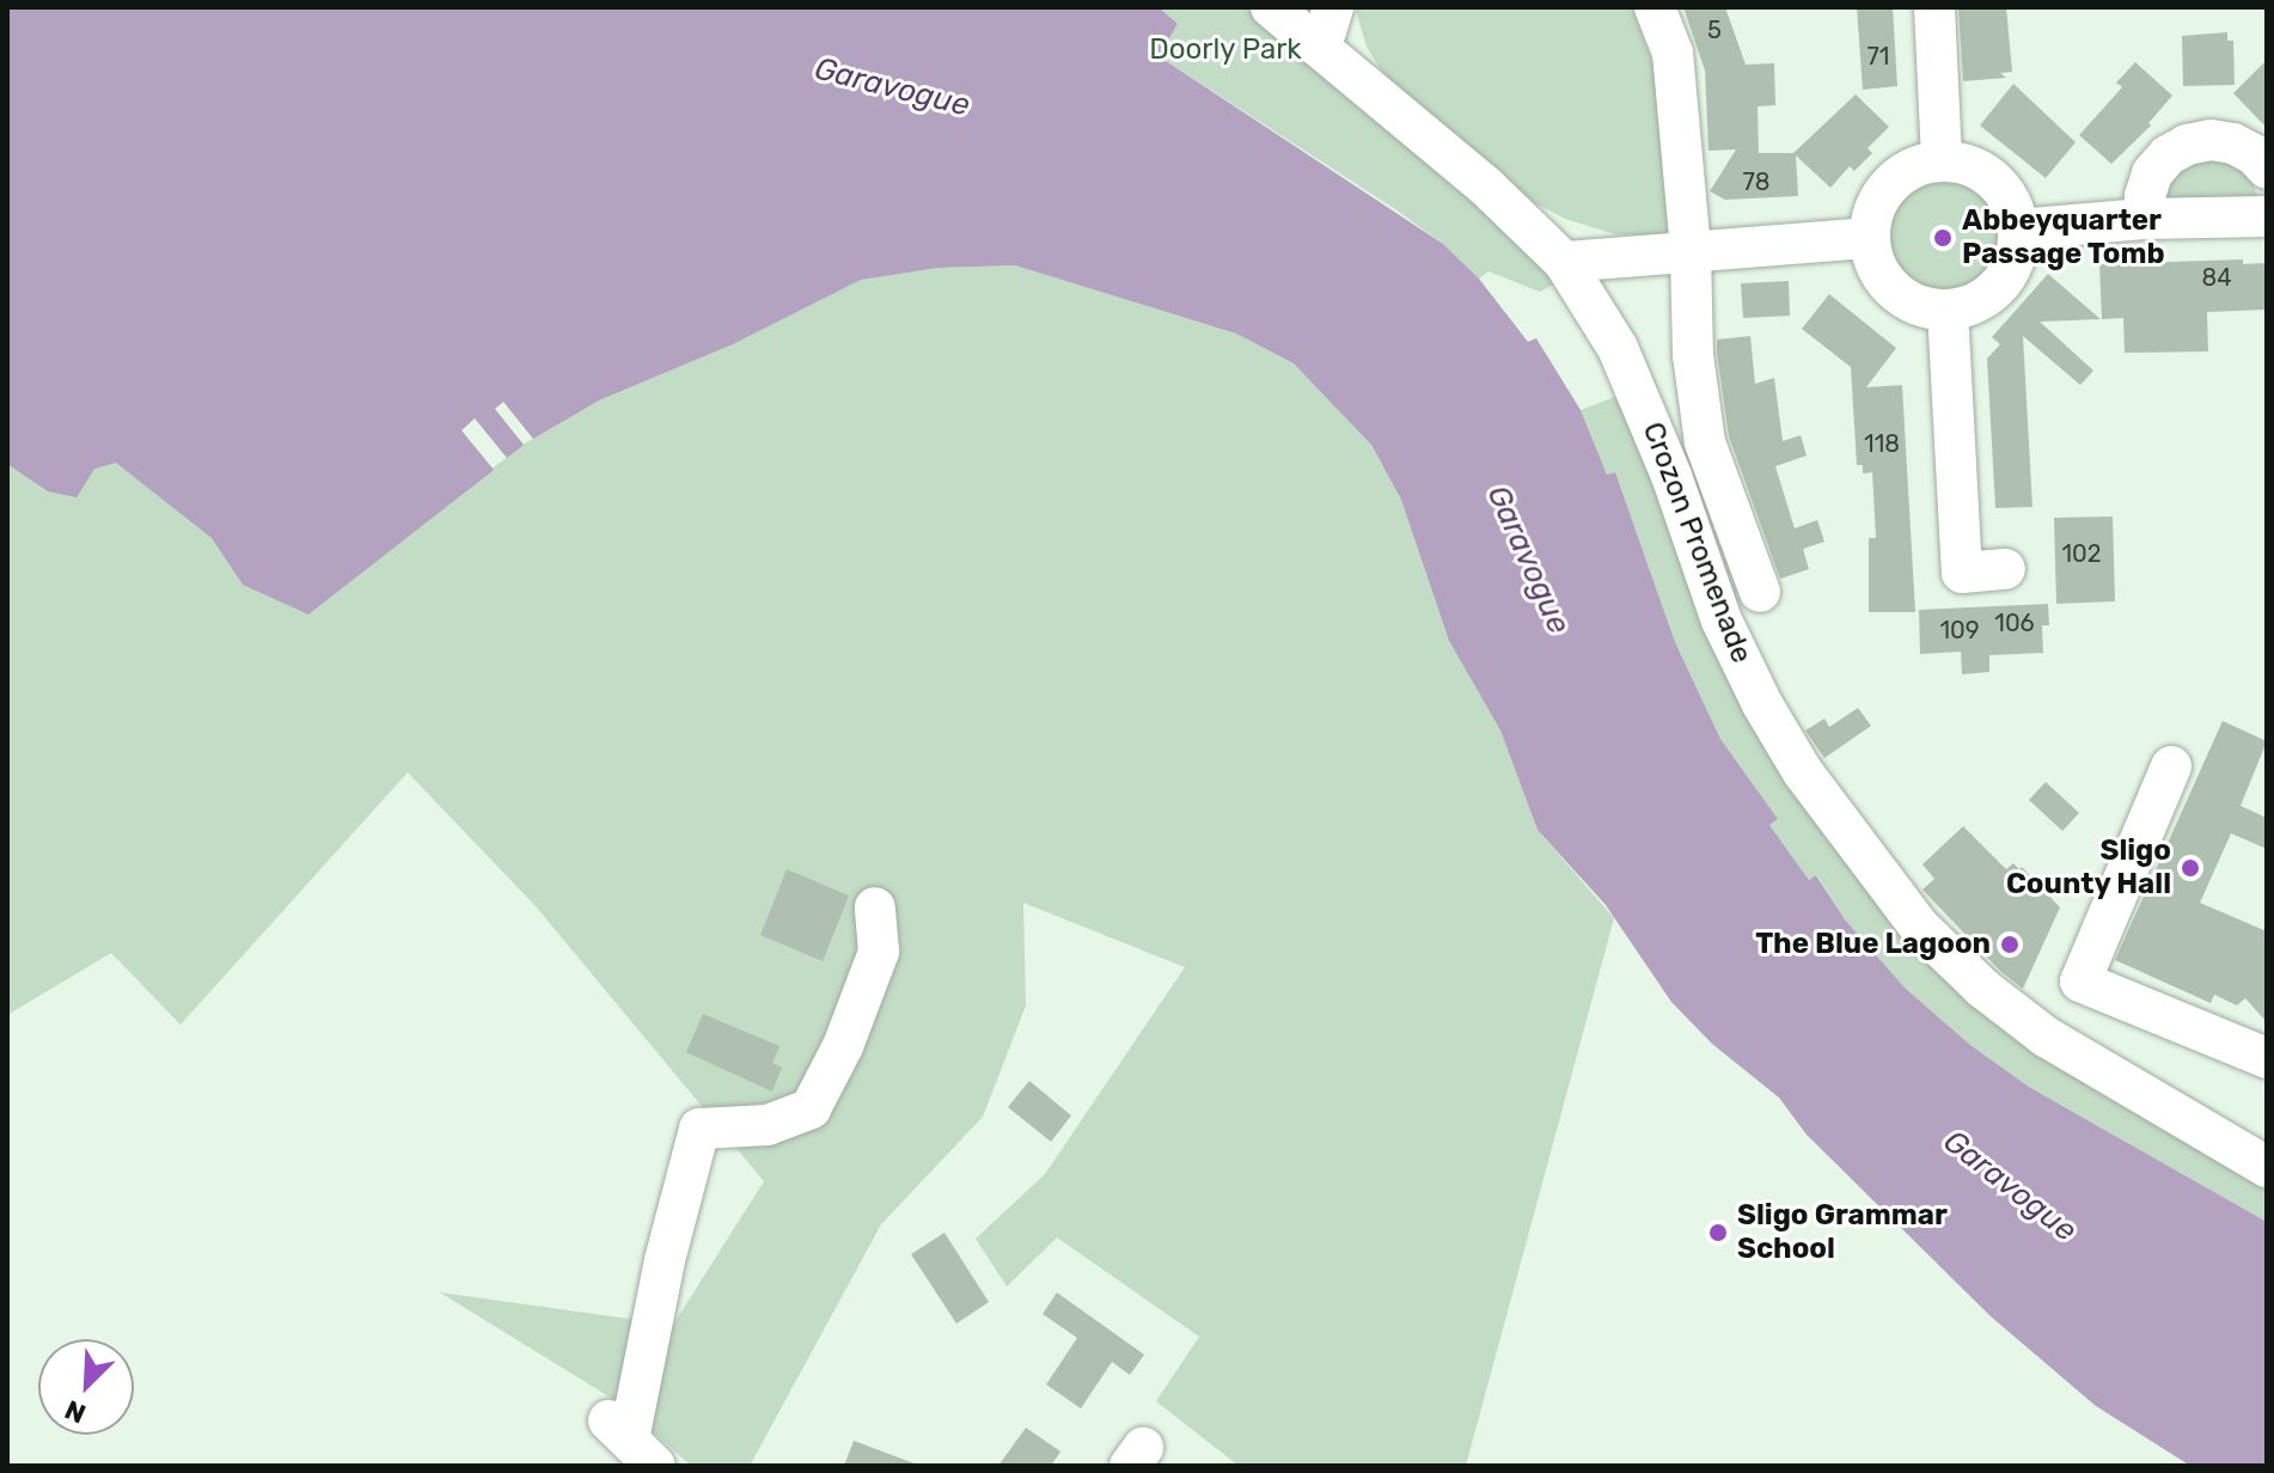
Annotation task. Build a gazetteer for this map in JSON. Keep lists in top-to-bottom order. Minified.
{"streets":{"street":["Crozon Promenade"]},"water":["Garavogue"],"parks":["Doorly Park"],"places":["Abbeyquarter Passage Tomb","Sligo County Hall","The Blue Lagoon","Sligo Grammar School"],"house_numbers":["5","71","78","84","118","102","106","109"],"north":"bottom left"}
